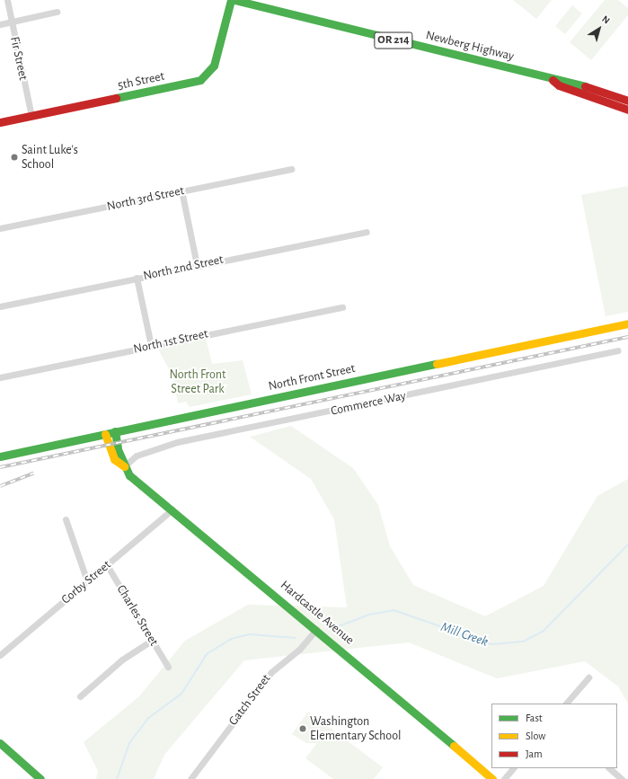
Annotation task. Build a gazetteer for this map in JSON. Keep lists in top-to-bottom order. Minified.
{"streets":{"main road":["OR 214","Newberg Highway","5th Street","North Front Street","Hardcastle Avenue"],"street":["Fir Street","North 3rd Street","North 2nd Street","North 1st Street","Commerce Way","Corby Street","Charles Street","Gatch Street"]},"crossings":[["Fir Street","5th Street"],["North Front Street","Hardcastle Avenue"],["Commerce Way","Hardcastle Avenue"],["Corby Street","Hardcastle Avenue"],["Corby Street","Charles Street"],["Hardcastle Avenue","Gatch Street"]],"water":["Mill Creek"],"parks":["North Front Street Park"],"places":["Saint Luke's School","Washington Elementary School"],"legend":["Fast","Slow","Jam"],"north":"top right"}
